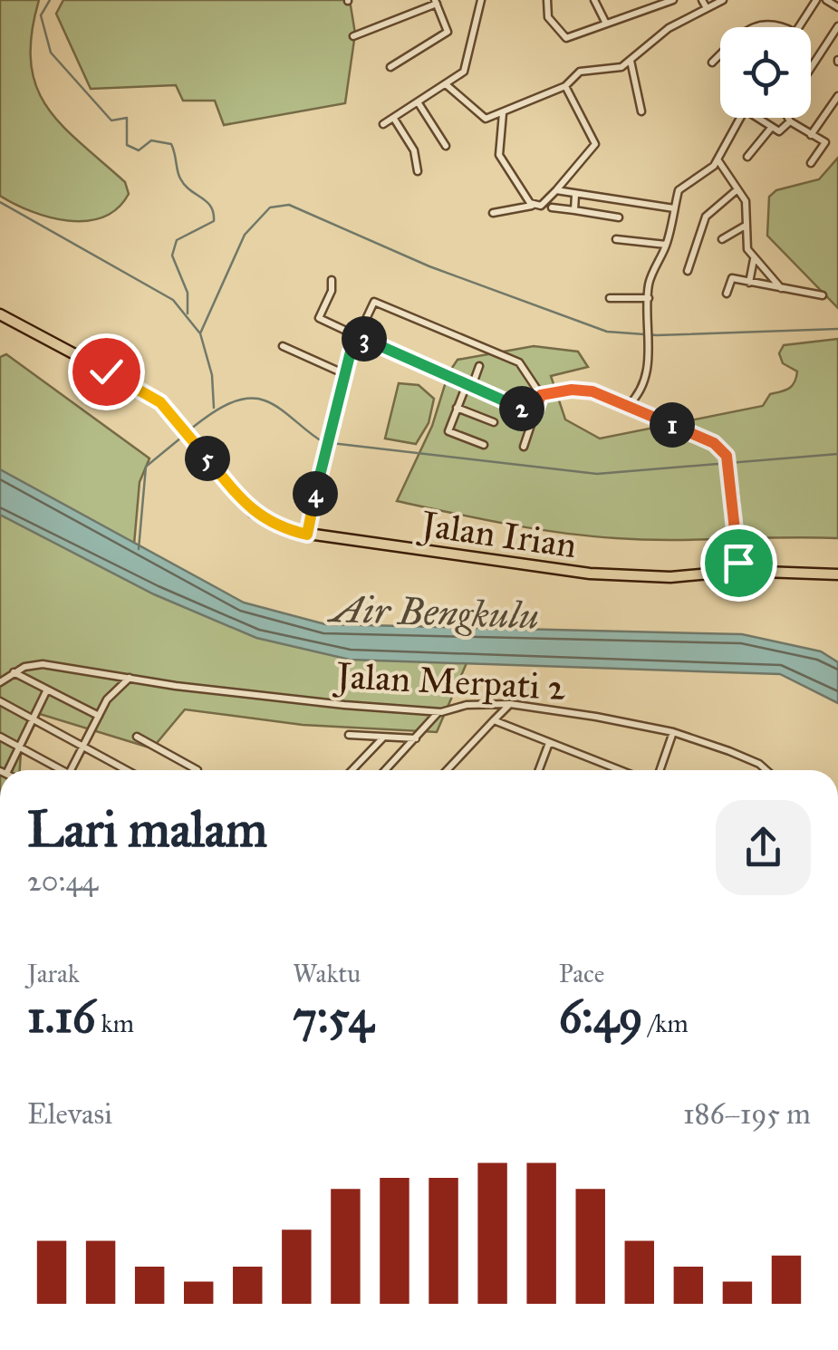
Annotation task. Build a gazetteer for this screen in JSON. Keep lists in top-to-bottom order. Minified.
{"streets":{"main road":["Jalan Irian"],"street":["Jalan Merpati 2"]},"water":["Air Bengkulu"],"page":{"pins":["3","2","1","5","4"],"heading":["Lari malam","20:44"],"stats":[["Jarak","1.16 km"],["Waktu","7:54"],["Pace","6:49 /km"]],"chart":["Elevasi","186–195 m"]}}
